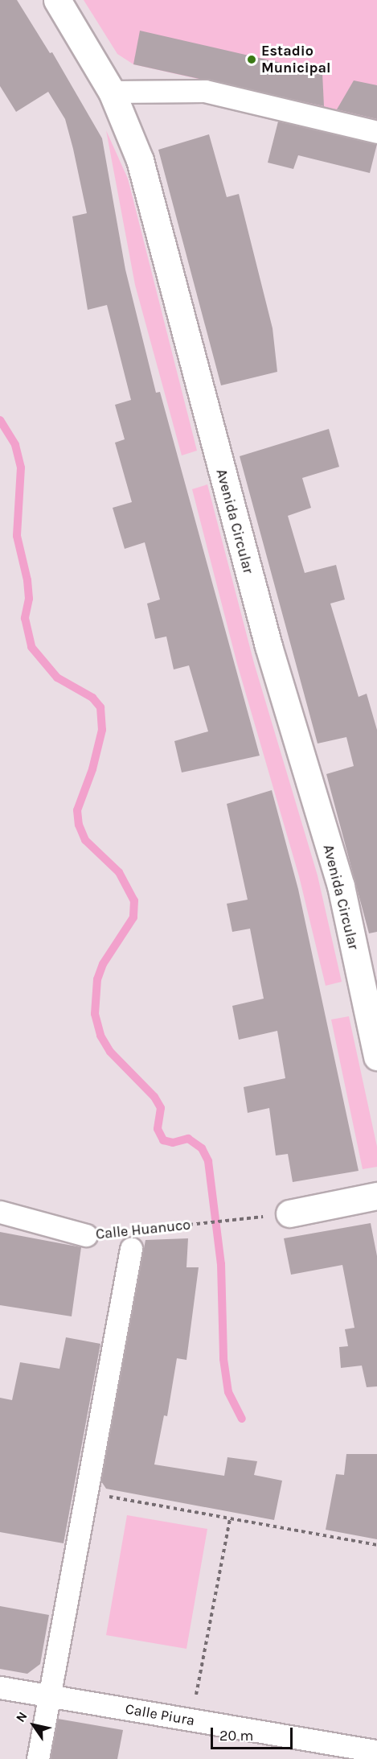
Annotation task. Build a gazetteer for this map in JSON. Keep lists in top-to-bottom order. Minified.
{"streets":{"street":["Avenida Circular","Calle Huanuco","Calle Piura"]},"places":["Estadio Municipal"],"scale_bar":"20 m","north":"top left"}
